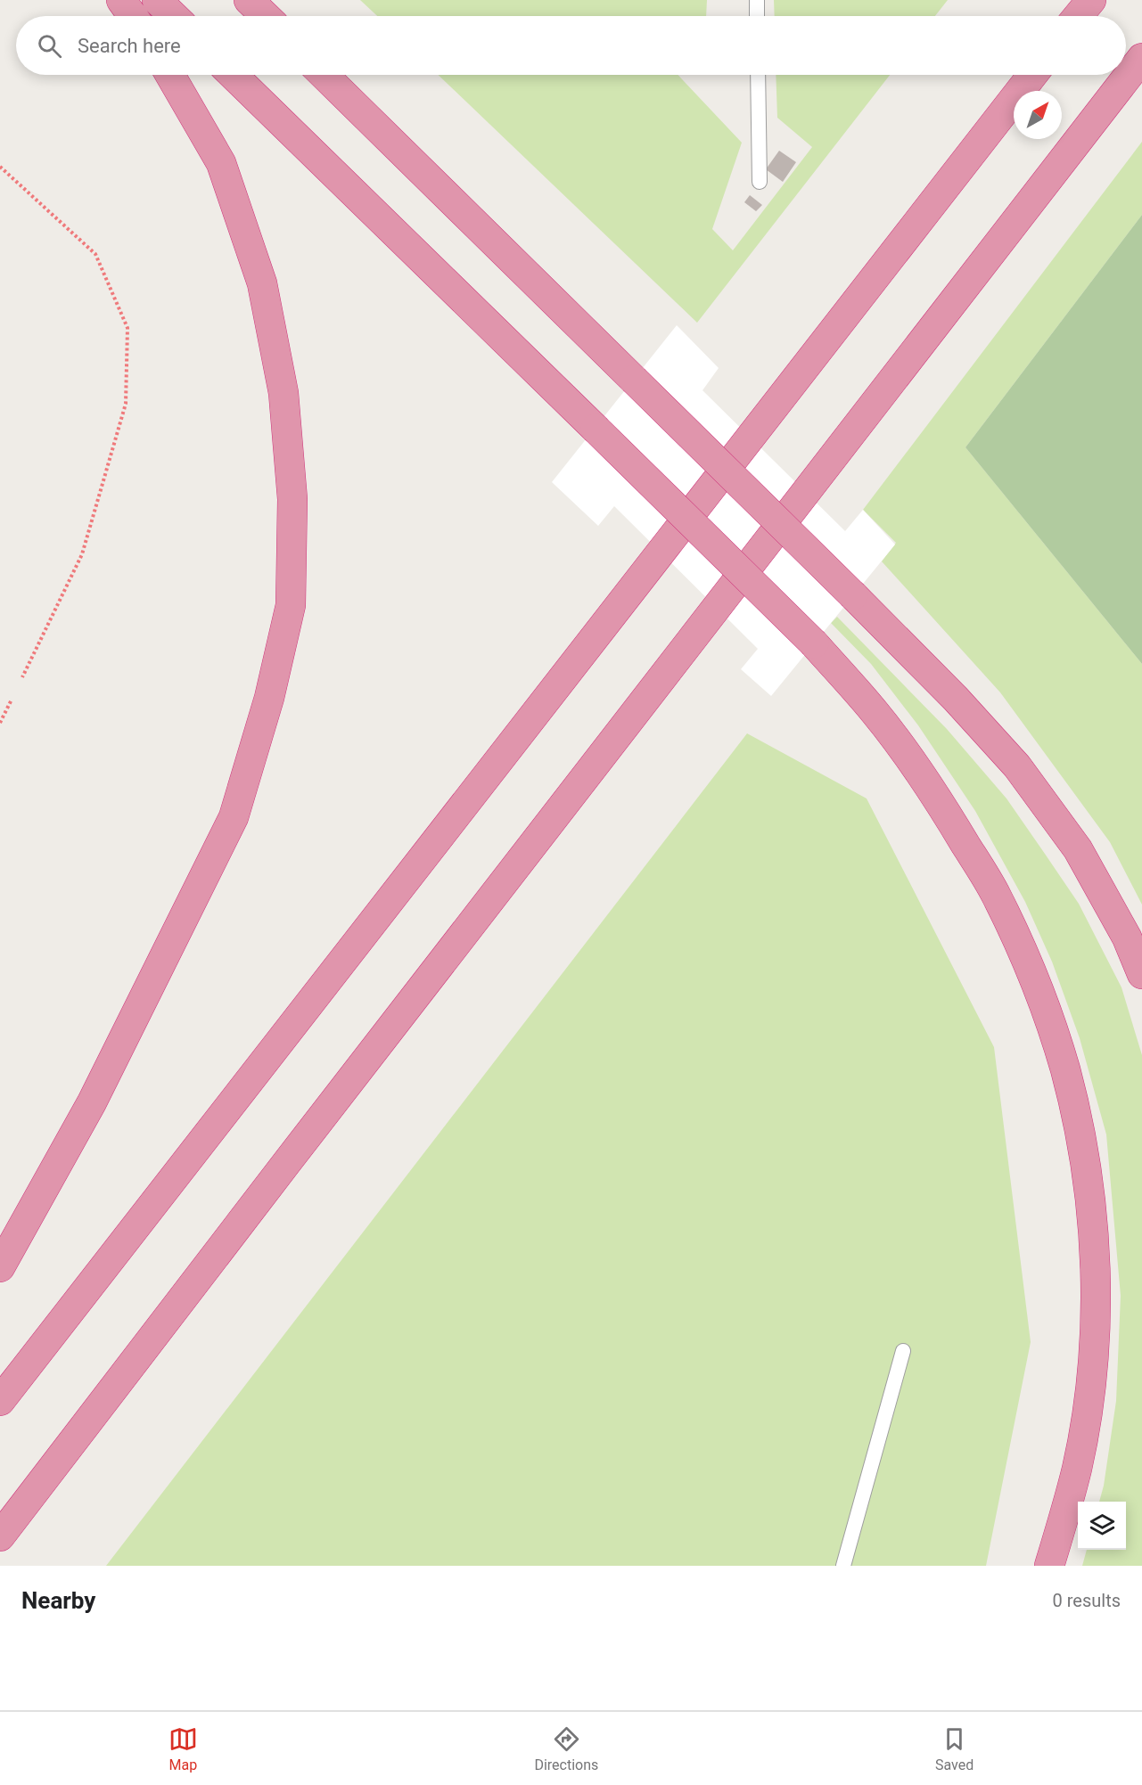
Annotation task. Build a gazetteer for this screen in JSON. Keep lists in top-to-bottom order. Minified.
{"north":"top right","page":{"search":"Search here","heading":["Nearby","0 results"],"nav":["Map","Directions","Saved"]}}
